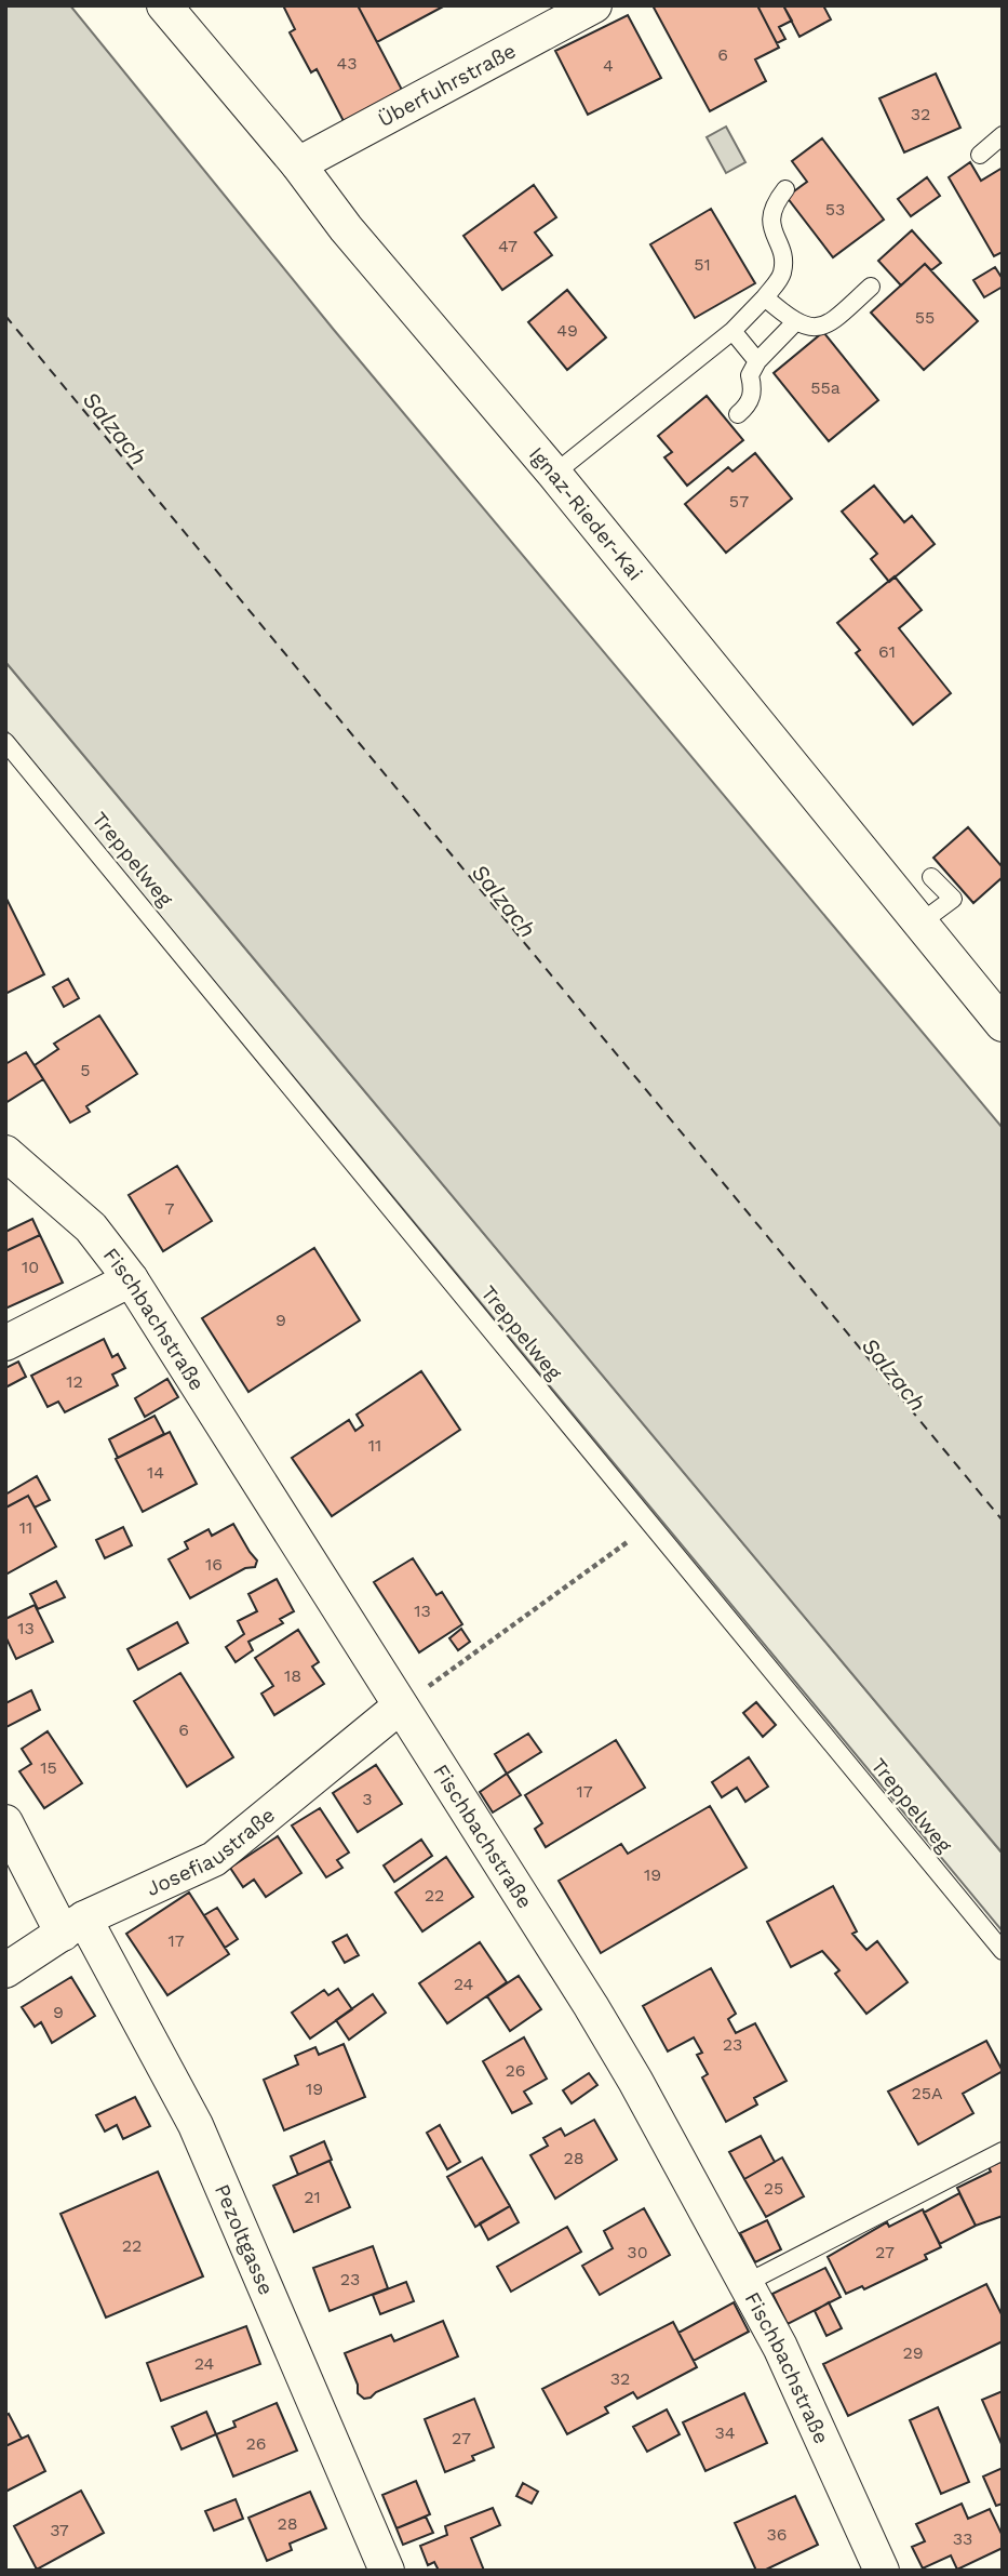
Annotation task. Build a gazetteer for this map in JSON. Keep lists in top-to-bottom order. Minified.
{"streets":{"street":["Überfuhrstraße","Ignaz-Rieder-Kai","Fischbachstraße","Josefiaustraße","Pezoltgasse"],"lane":["Treppelweg"]},"crossings":[["Überfuhrstraße","Ignaz-Rieder-Kai"],["Fischbachstraße","Josefiaustraße"],["Josefiaustraße","Pezoltgasse"]],"water":["Salzach"],"house_numbers":["6","43","4","32","53","47","51","55","49","55a","57","61","5","7","10","9","12","11","14","11","16","13","13","18","6","15","17","3","19","22","17","24","9","23","26","19","25A","28","25","21","22","30","27","23","29","24","32","34","27","26","28","37","36","33"]}
